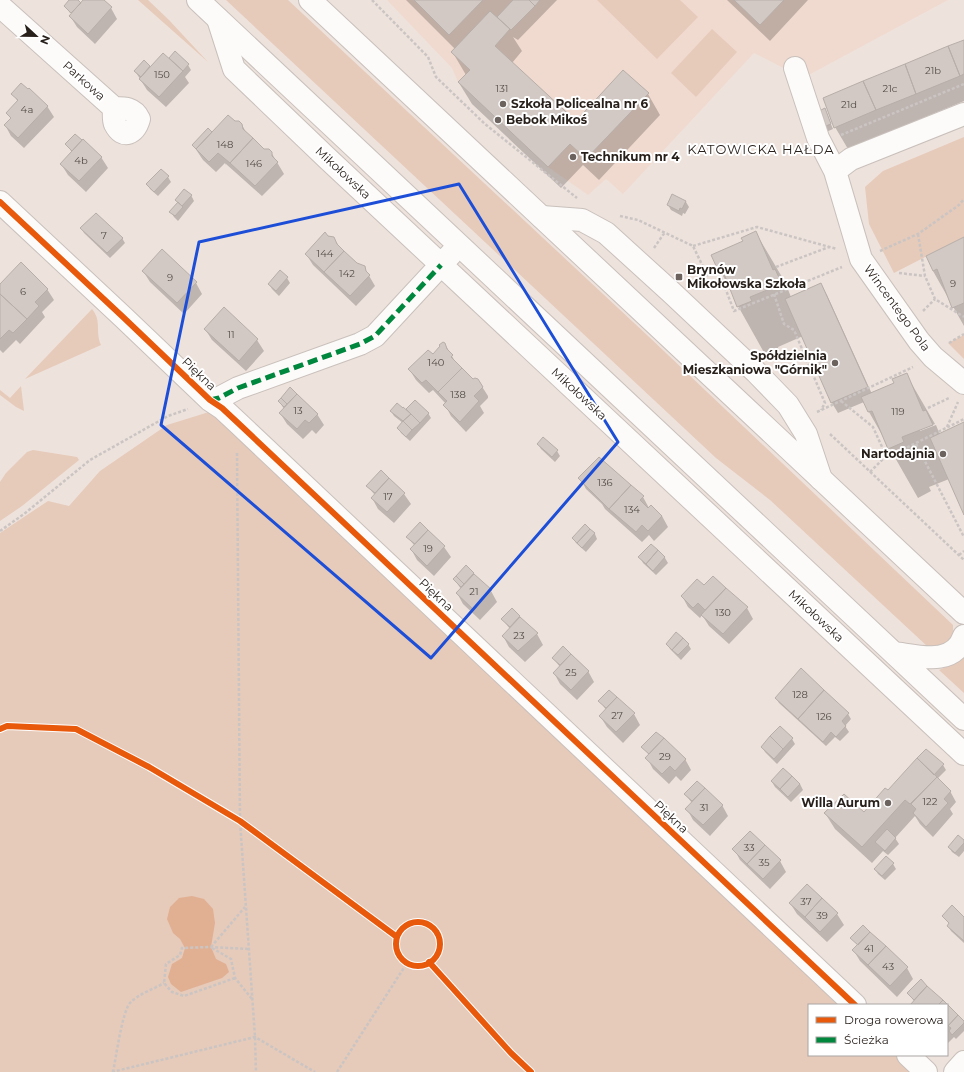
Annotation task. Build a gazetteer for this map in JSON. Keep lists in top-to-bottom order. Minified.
{"streets":{"street":["Parkowa","Mikołowska","Wincentego Pola","Piękna"]},"districts":["KATOWICKA HAŁDA"],"places":{"other":["Szkoła Policealna nr 6","Bebok Mikoś","Technikum nr 4","Spółdzielnia Mieszkaniowa \"Górnik\"","Nartodajnia","Willa Aurum"],"transit":["Brynów Mikołowska Szkoła"]},"house_numbers":["21b","150","131","21c","21d","4a","148","4b","146","7","144","142","9","9","6","11","140","138","13","119","136","17","134","19","21","130","23","25","128","27","126","29","122","31","33","35","37","39","41","43"],"legend":["Droga rowerowa","Ścieżka"],"north":"right"}
